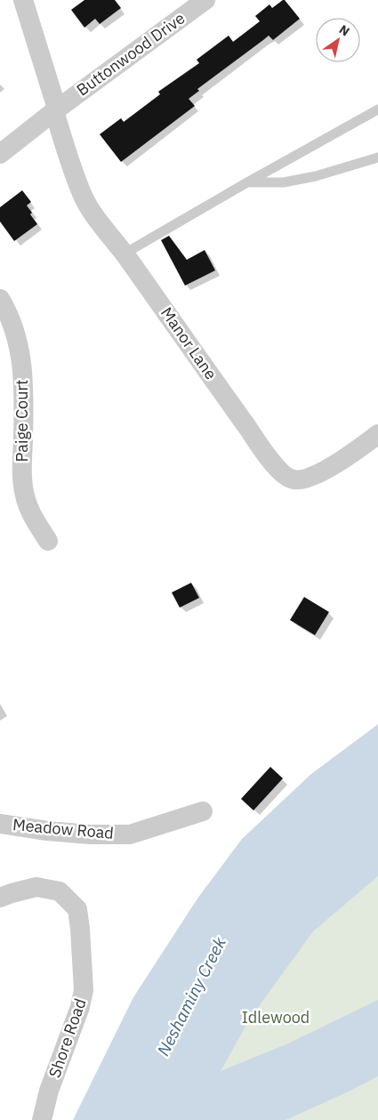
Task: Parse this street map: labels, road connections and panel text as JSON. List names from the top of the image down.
{
  "streets": {
    "street": [
      "Buttonwood Drive",
      "Manor Lane",
      "Paige Court",
      "Meadow Road",
      "Shore Road"
    ]
  },
  "crossings": [
    ["Buttonwood Drive", "Manor Lane"]
  ],
  "water": ["Neshaminy Creek"],
  "parks": ["Idlewood"],
  "north": "top right"
}
